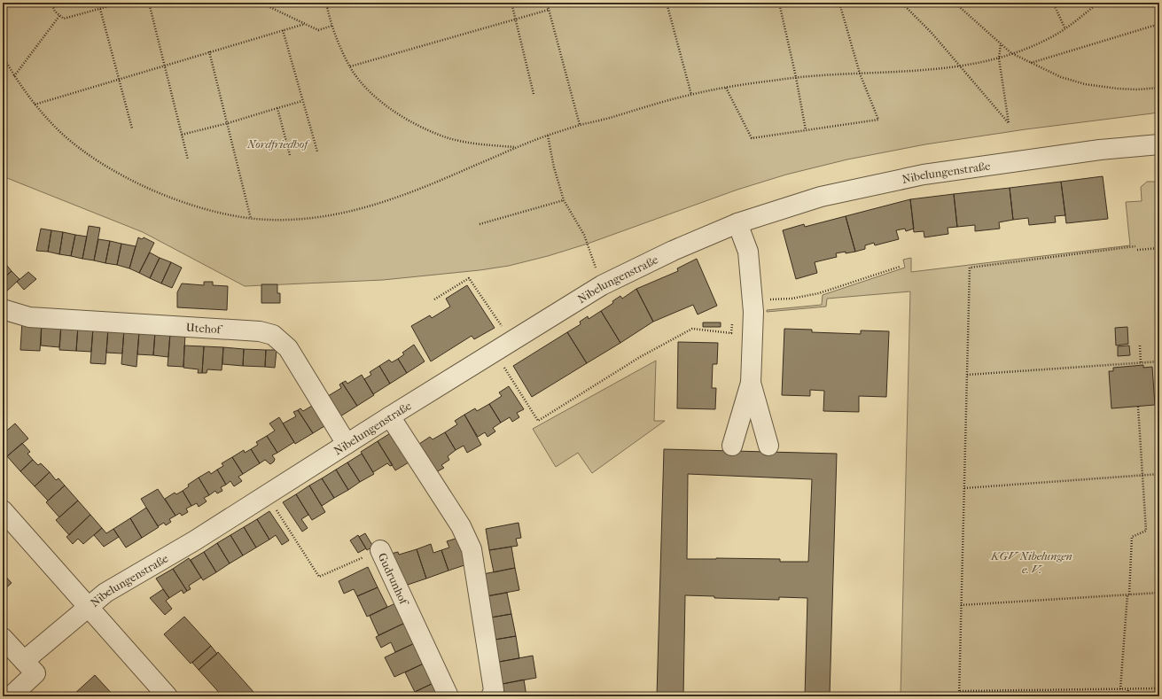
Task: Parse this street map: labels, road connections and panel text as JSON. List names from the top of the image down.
{
  "streets": {
    "street": ["Nibelungenstraße", "Utehof", "Gudrunhof"]
  },
  "crossings": [
    ["Nibelungenstraße", "Utehof"],
    ["Nibelungenstraße", "Gudrunhof"]
  ],
  "parks": ["Nordfriedhof", "KGV Nibelungen e. V."]
}
